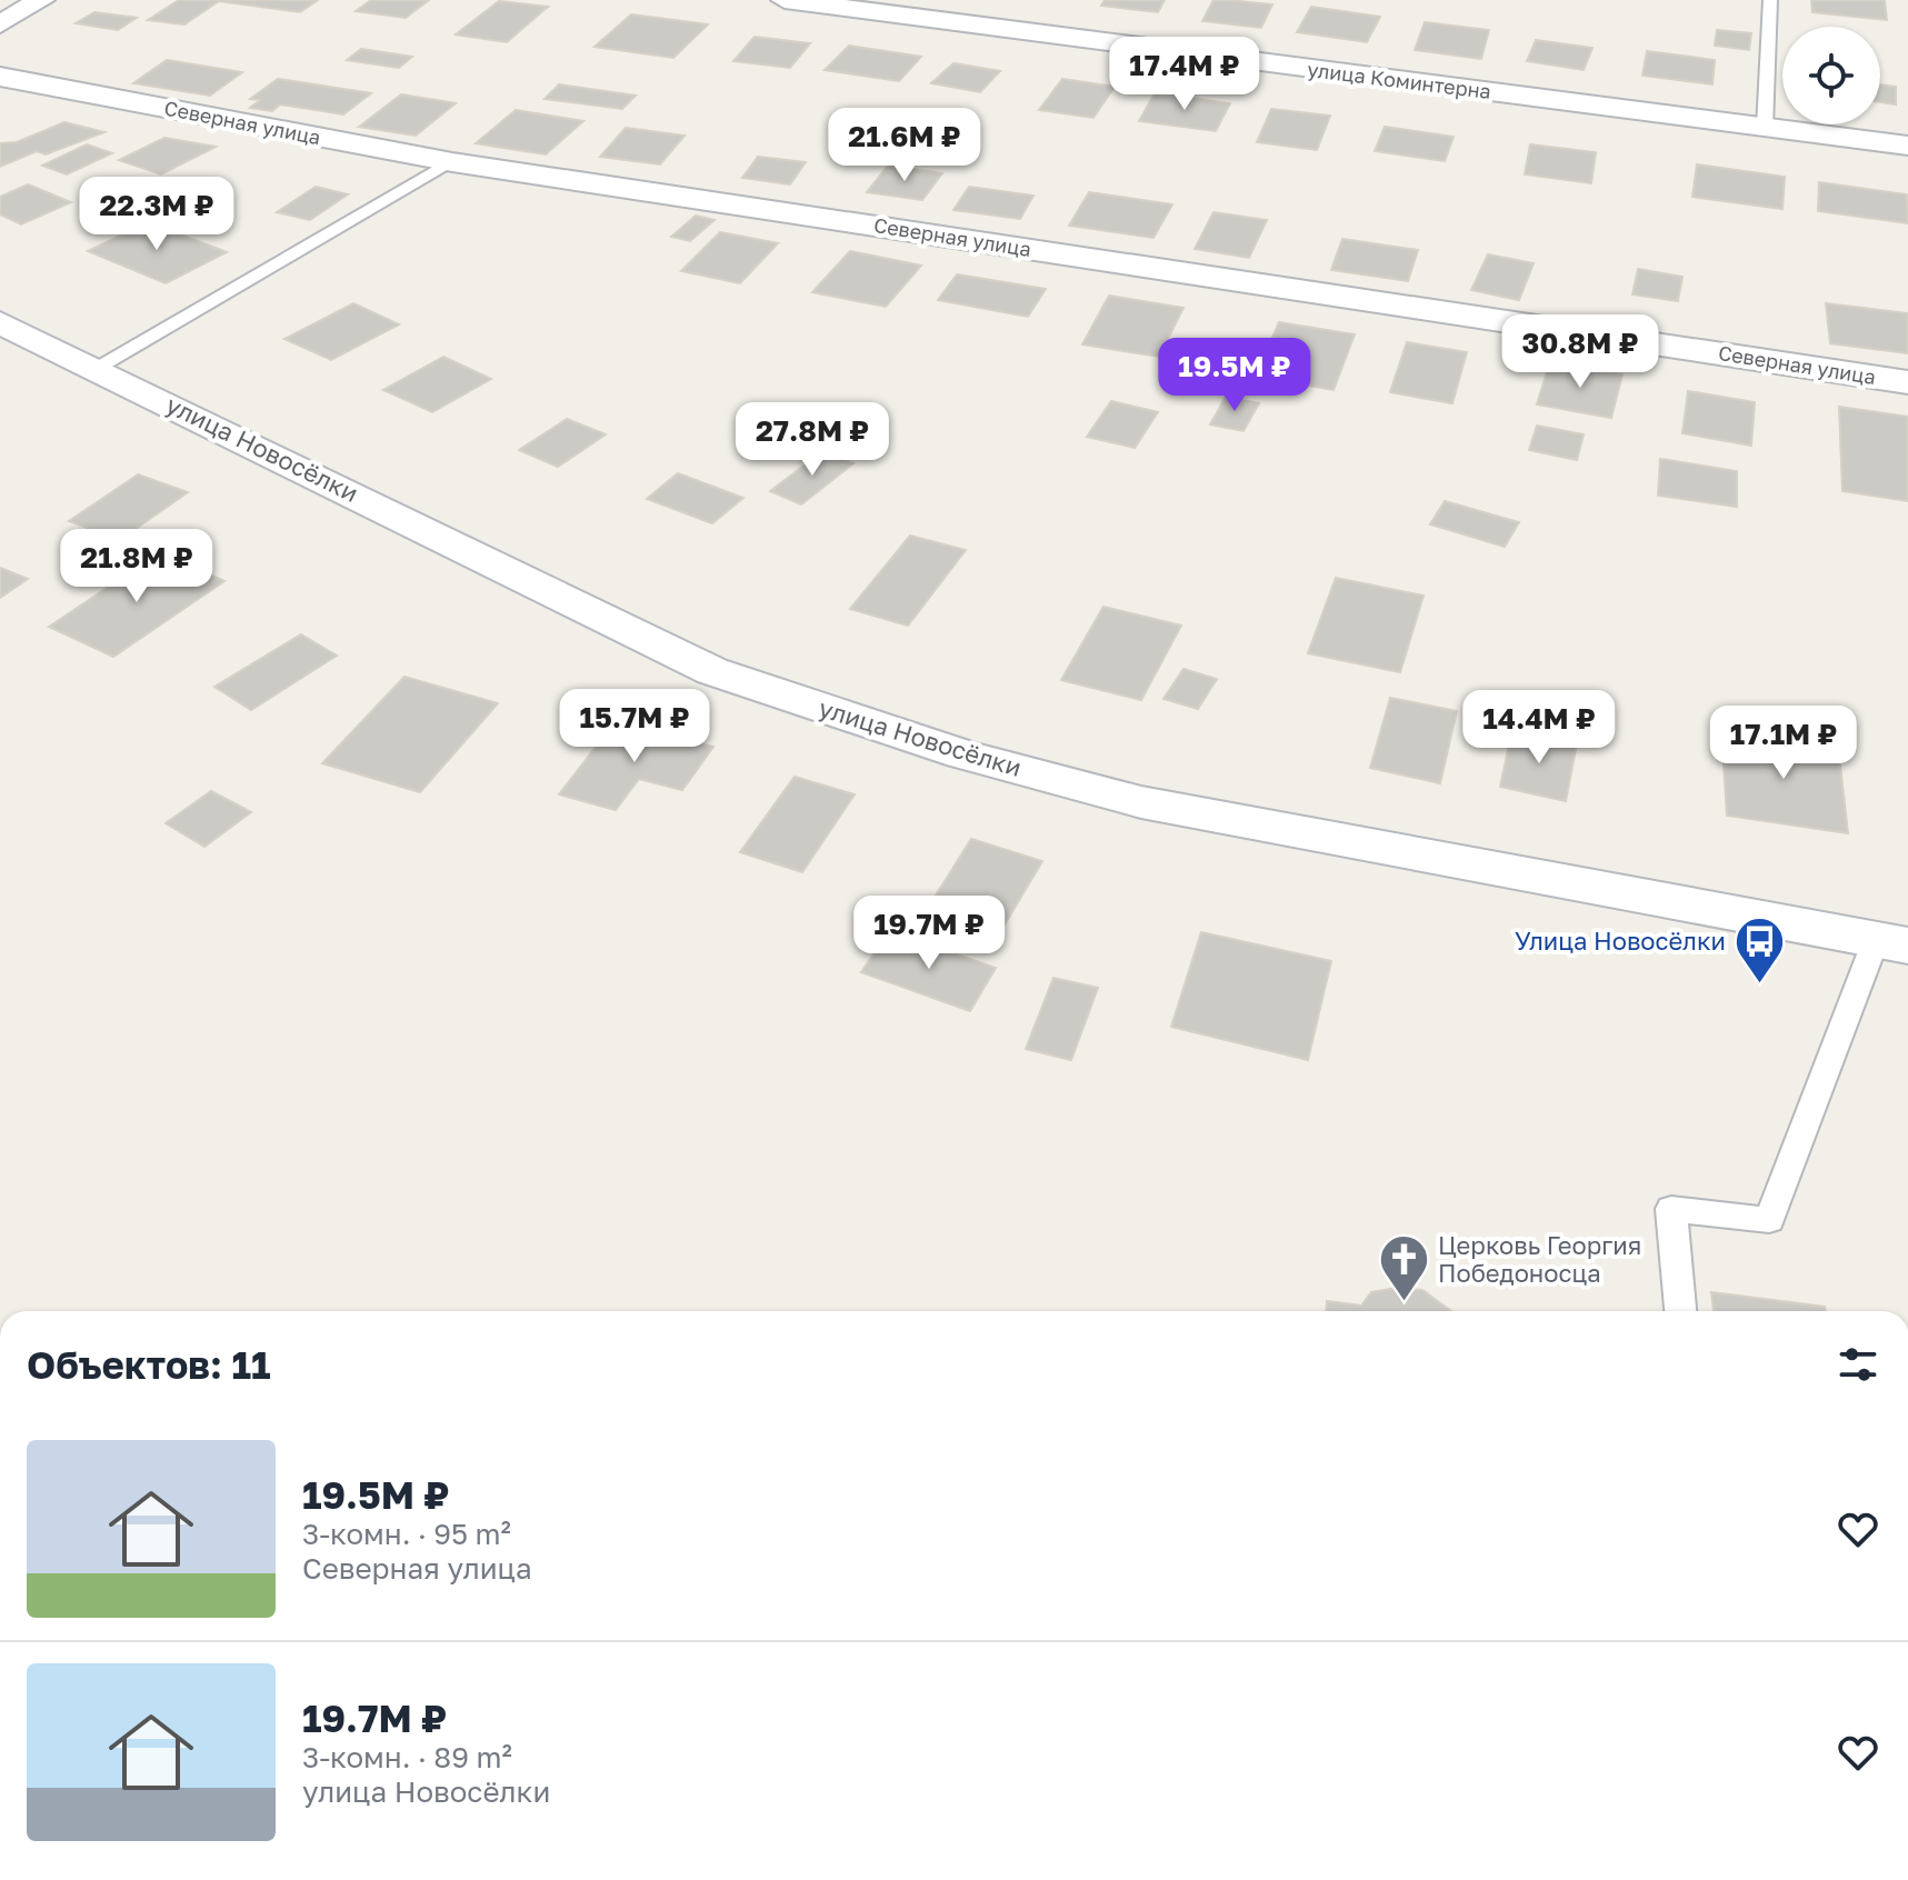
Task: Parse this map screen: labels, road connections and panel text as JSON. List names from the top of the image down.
{
  "streets": {
    "street": ["улица Коминтерна", "Северная улица", "улица Новосёлки"]
  },
  "places": {
    "bus stop": ["Улица Новосёлки"],
    "church": ["Церковь Георгия Победоносца"]
  },
  "page": {
    "price": [
      "17.4M ₽",
      "21.6M ₽",
      "22.3M ₽",
      "30.8M ₽",
      "19.5M ₽",
      "27.8M ₽",
      "21.8M ₽",
      "15.7M ₽",
      "14.4M ₽",
      "17.1M ₽",
      "19.7M ₽"
    ],
    "heading": "Объектов: 11",
    "list": [
      {
        "name": "19.5M ₽",
        "note": "3-комн. · 95 m² · Северная улица"
      },
      {
        "name": "19.7M ₽",
        "note": "3-комн. · 89 m² · улица Новосёлки"
      }
    ]
  }
}
